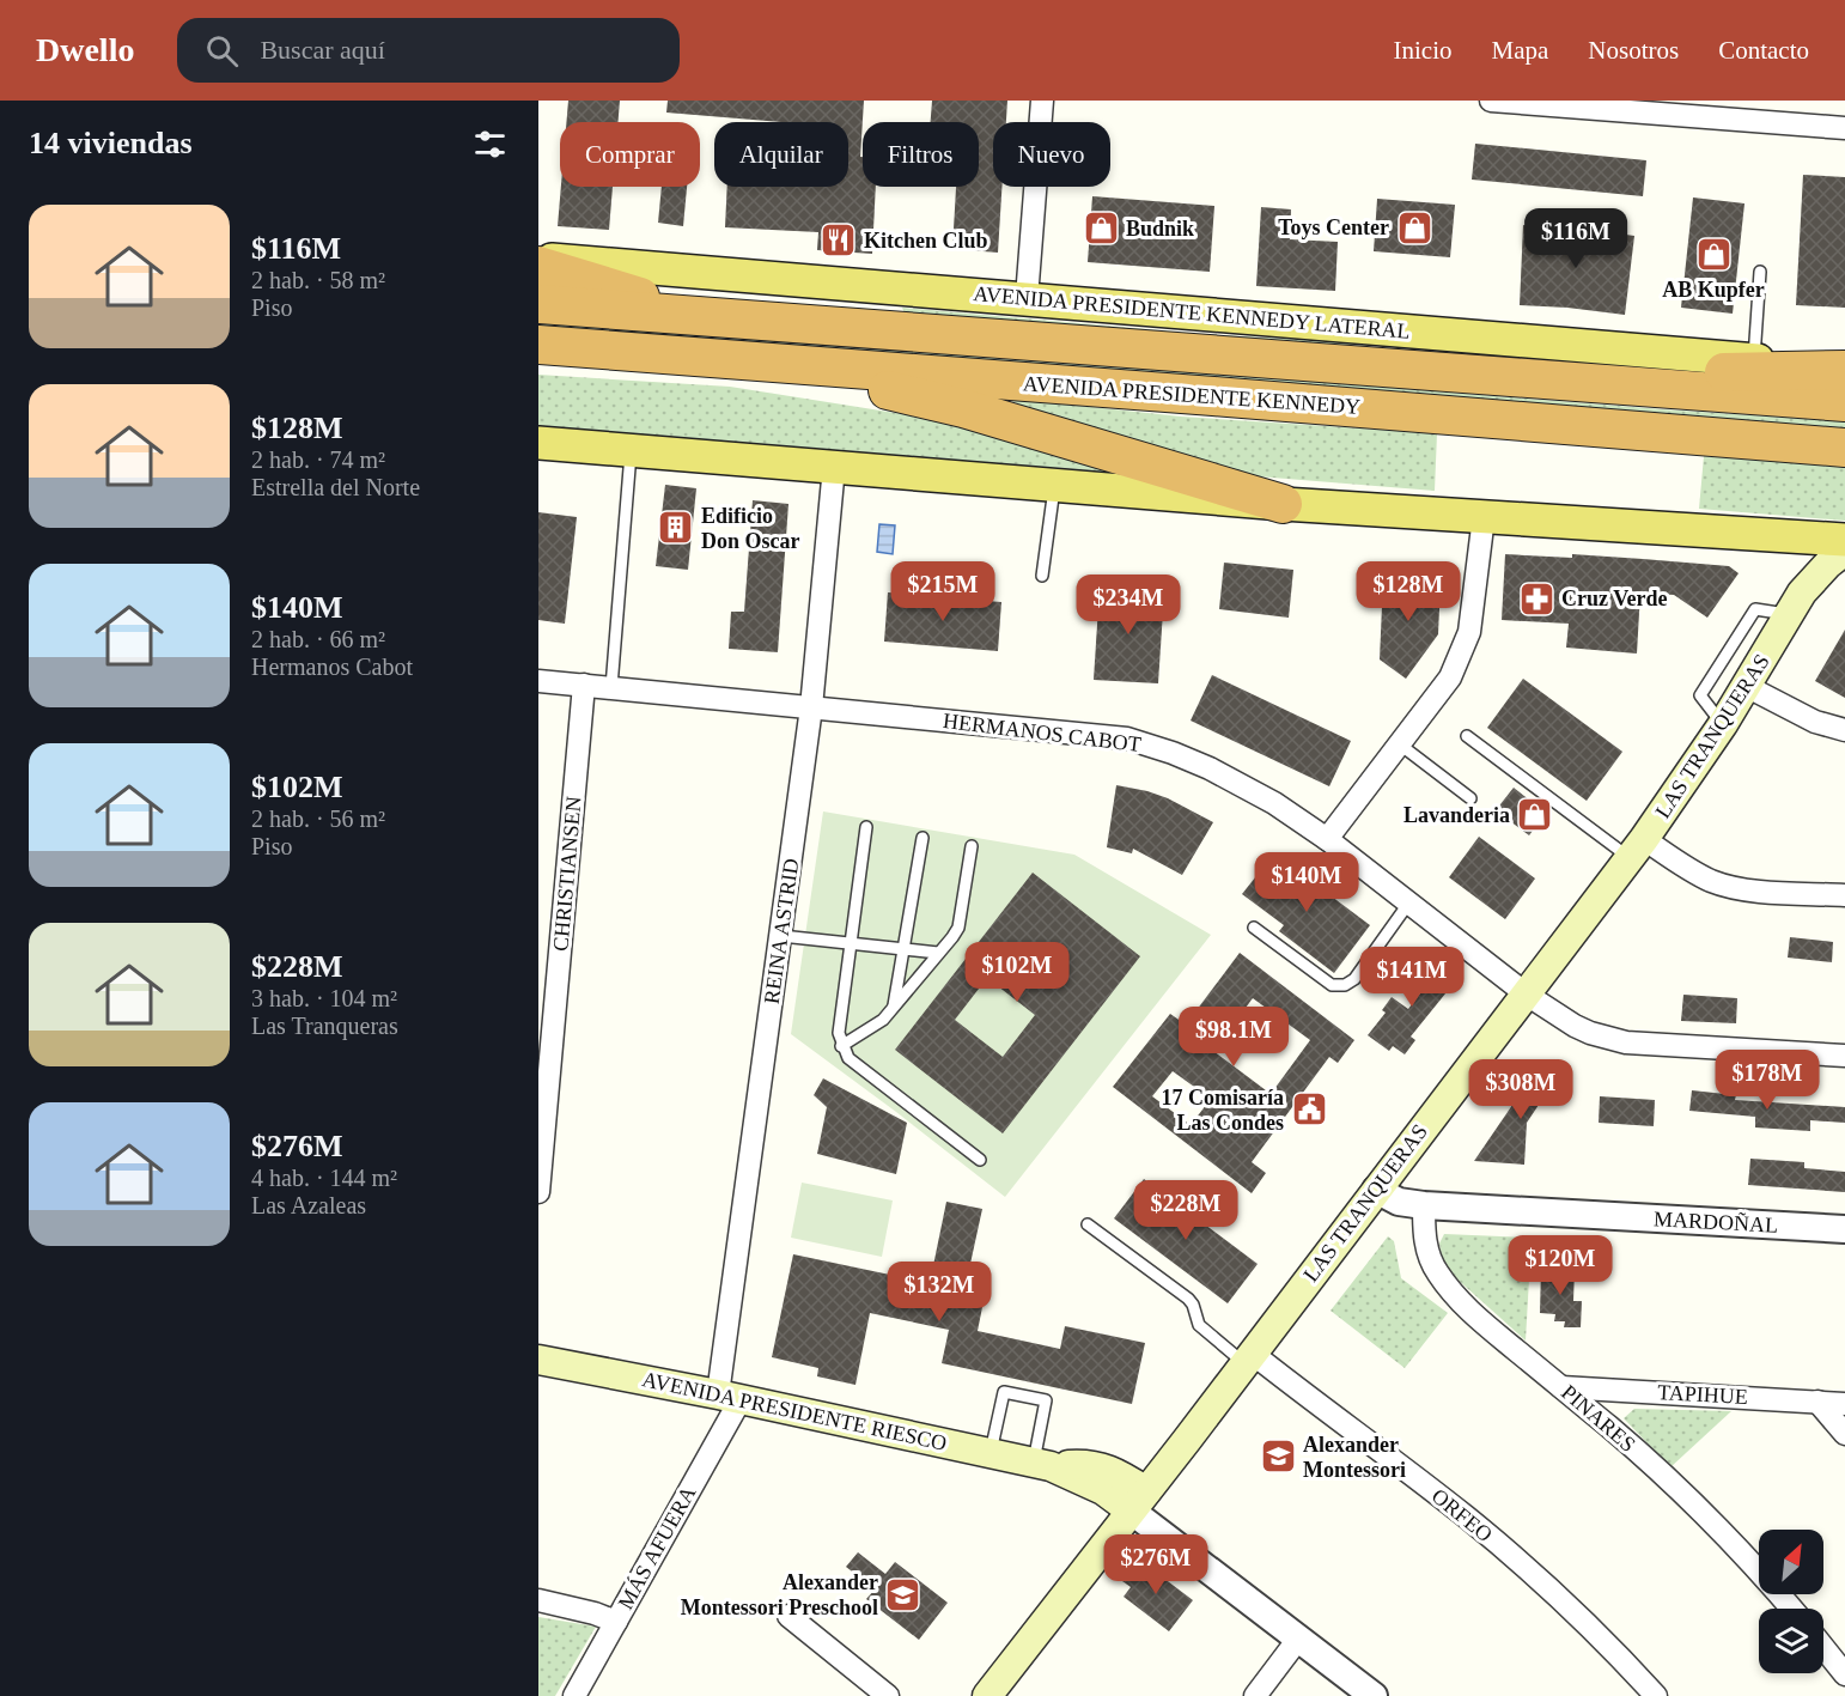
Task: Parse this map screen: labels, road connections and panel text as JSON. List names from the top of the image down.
{
  "streets": {
    "highway": ["AVENIDA PRESIDENTE KENNEDY"],
    "main road": ["AVENIDA PRESIDENTE KENNEDY LATERAL", "LAS TRANQUERAS", "AVENIDA PRESIDENTE RIESCO"],
    "street": [
      "HERMANOS CABOT",
      "CHRISTIANSEN",
      "REINA ASTRID",
      "MARDOÑAL",
      "TAPIHUE",
      "PINARES",
      "ORFEO",
      "MÁS AFUERA"
    ]
  },
  "crossings": [
    ["HERMANOS CABOT", "LAS TRANQUERAS"],
    ["HERMANOS CABOT", "CHRISTIANSEN"],
    ["HERMANOS CABOT", "REINA ASTRID"],
    ["LAS TRANQUERAS", "MARDOÑAL"],
    ["LAS TRANQUERAS", "AVENIDA PRESIDENTE RIESCO"],
    ["LAS TRANQUERAS", "ORFEO"],
    ["REINA ASTRID", "AVENIDA PRESIDENTE RIESCO"],
    ["REINA ASTRID", "MÁS AFUERA"],
    ["MARDOÑAL", "PINARES"],
    ["TAPIHUE", "PINARES"],
    ["AVENIDA PRESIDENTE RIESCO", "MÁS AFUERA"]
  ],
  "places": {
    "shop": [
      "Toys Center",
      "Budnik",
      "AB Kupfer",
      "Lavanderia"
    ],
    "restaurant": ["Kitchen Club"],
    "building": ["Edificio Don Oscar"],
    "pharmacy": ["Cruz Verde"],
    "public building": ["17 Comisaría Las Condes"],
    "school or university": ["Alexander Montessori", "Alexander Montessori Preschool"]
  },
  "north": "top right",
  "page": {
    "header": "Dwello",
    "search": "Buscar aquí",
    "nav": [
      "Inicio",
      "Mapa",
      "Nosotros",
      "Contacto"
    ],
    "heading": "14 viviendas",
    "chip": [
      "Comprar",
      "Alquilar",
      "Filtros",
      "Nuevo"
    ],
    "list": [
      {
        "name": "$116M",
        "note": "2 hab. · 58 m² · Piso"
      },
      {
        "name": "$128M",
        "note": "2 hab. · 74 m² · Estrella del Norte"
      },
      {
        "name": "$140M",
        "note": "2 hab. · 66 m² · Hermanos Cabot"
      },
      {
        "name": "$102M",
        "note": "2 hab. · 56 m² · Piso"
      },
      {
        "name": "$228M",
        "note": "3 hab. · 104 m² · Las Tranqueras"
      },
      {
        "name": "$276M",
        "note": "4 hab. · 144 m² · Las Azaleas"
      }
    ],
    "price": [
      "$116M",
      "$215M",
      "$128M",
      "$234M",
      "$140M",
      "$102M",
      "$141M",
      "$98.1M",
      "$178M",
      "$308M",
      "$228M",
      "$120M",
      "$132M",
      "$276M"
    ]
  }
}
